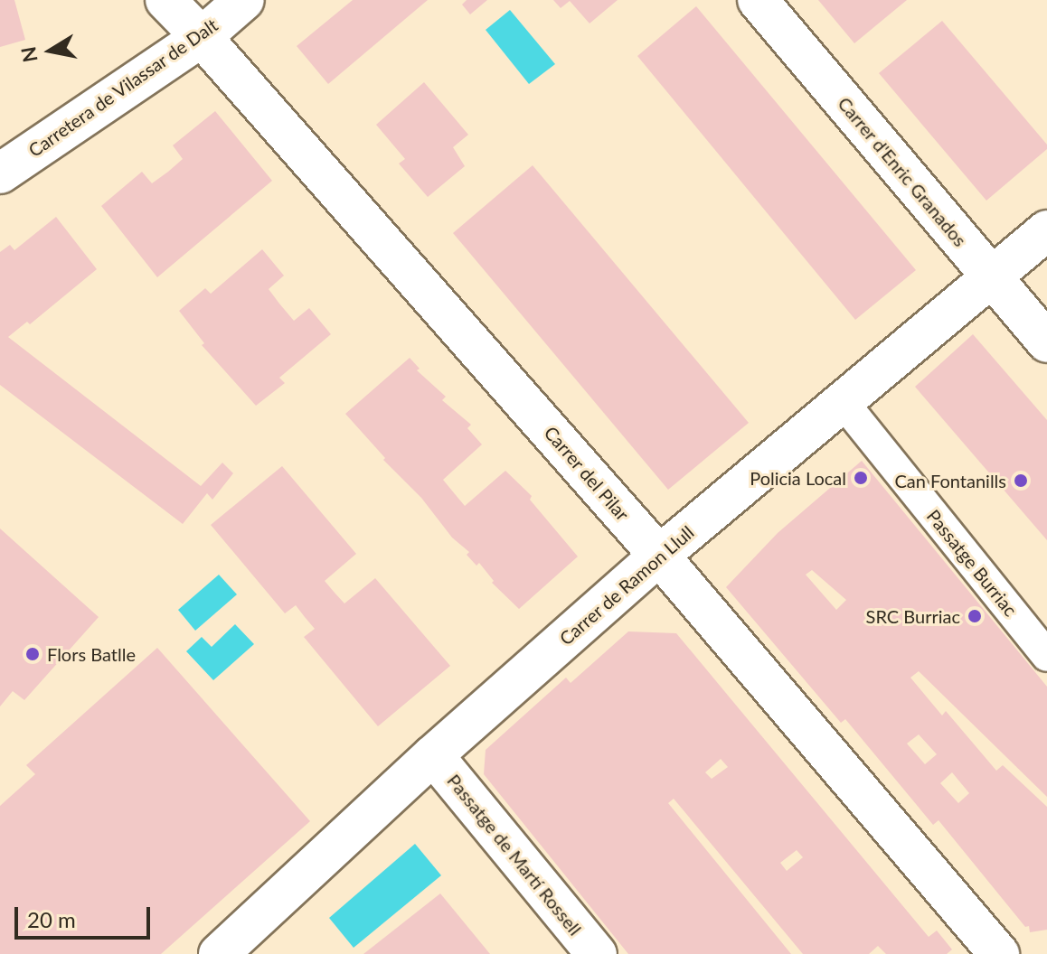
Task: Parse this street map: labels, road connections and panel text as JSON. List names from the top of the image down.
{
  "streets": {
    "street": [
      "Carretera de Vilassar de Dalt",
      "Carrer d'Enric Granados",
      "Carrer del Pilar",
      "Passatge Burriac",
      "Carrer de Ramon Llull",
      "Passatge de Martí Rossell"
    ]
  },
  "crossings": [
    ["Carretera de Vilassar de Dalt", "Carrer del Pilar"],
    ["Carrer d'Enric Granados", "Carrer de Ramon Llull"],
    ["Carrer del Pilar", "Carrer de Ramon Llull"],
    ["Passatge Burriac", "Carrer de Ramon Llull"],
    ["Carrer de Ramon Llull", "Passatge de Martí Rossell"]
  ],
  "places": [
    "Policia Local",
    "Can Fontanills",
    "SRC Burriac",
    "Flors Batlle"
  ],
  "scale_bar": "20 m",
  "north": "left"
}
